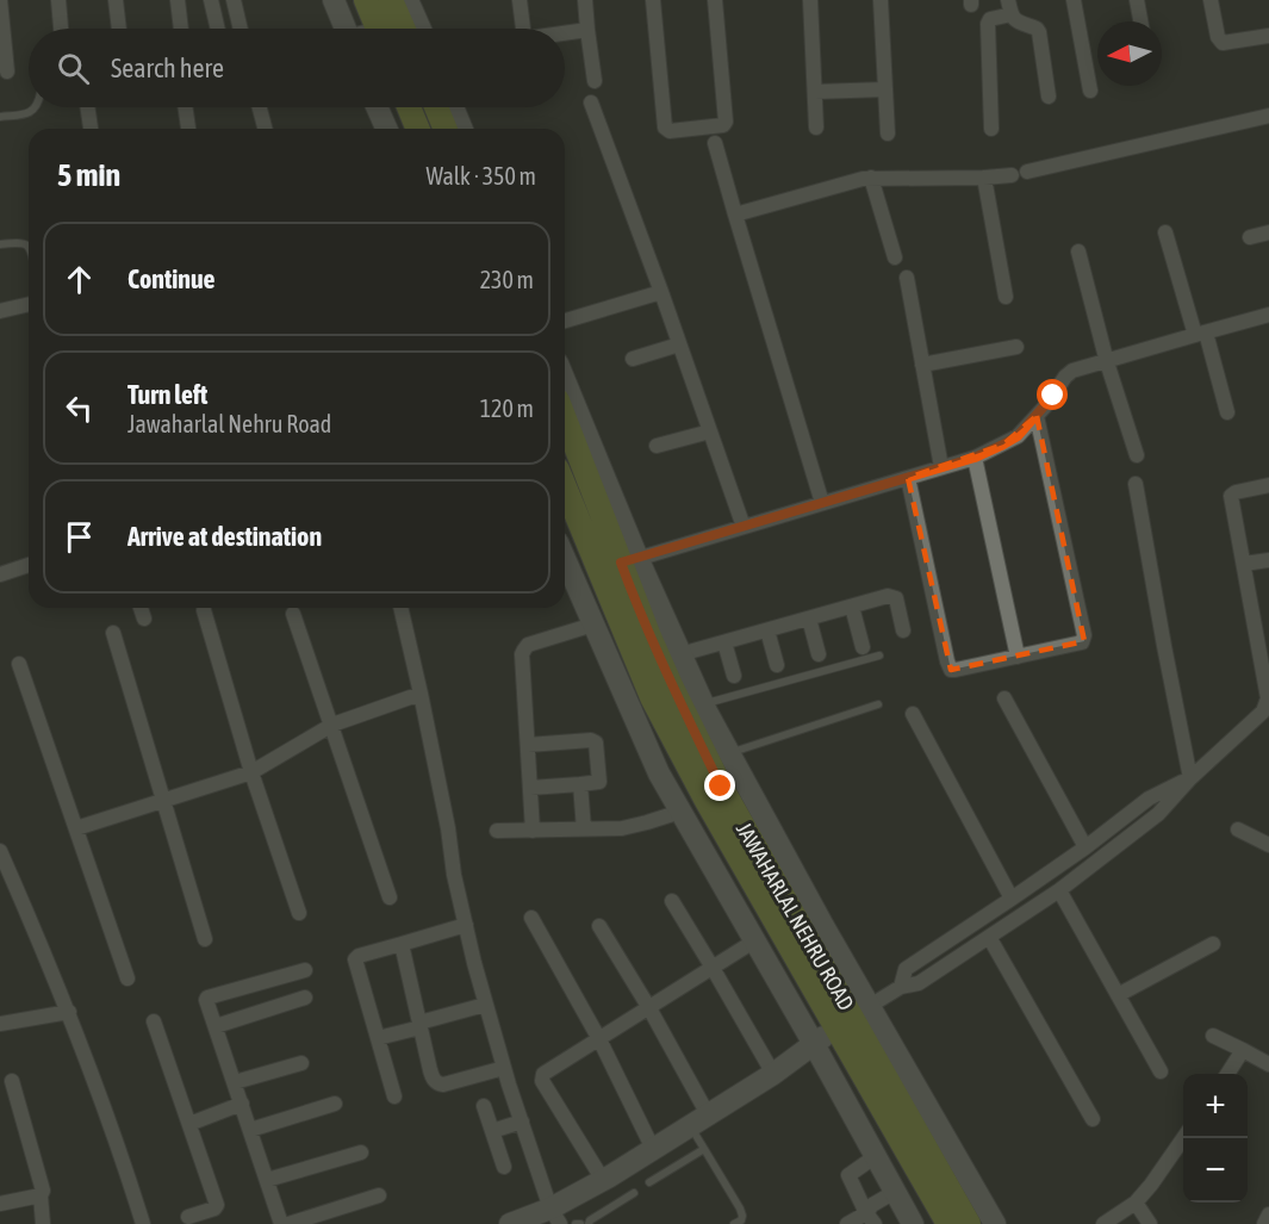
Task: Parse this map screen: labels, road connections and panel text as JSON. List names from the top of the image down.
{
  "streets": {
    "main road": ["JAWAHARLAL NEHRU ROAD"]
  },
  "north": "left",
  "page": {
    "search": "Search here",
    "heading": ["5 min", "Walk · 350 m"],
    "list": [
      ["Continue", "230 m"],
      ["Turn left", "Jawaharlal Nehru Road", "120 m"],
      "Arrive at destination"
    ],
    "map_buttons": ["+", "−"]
  }
}
